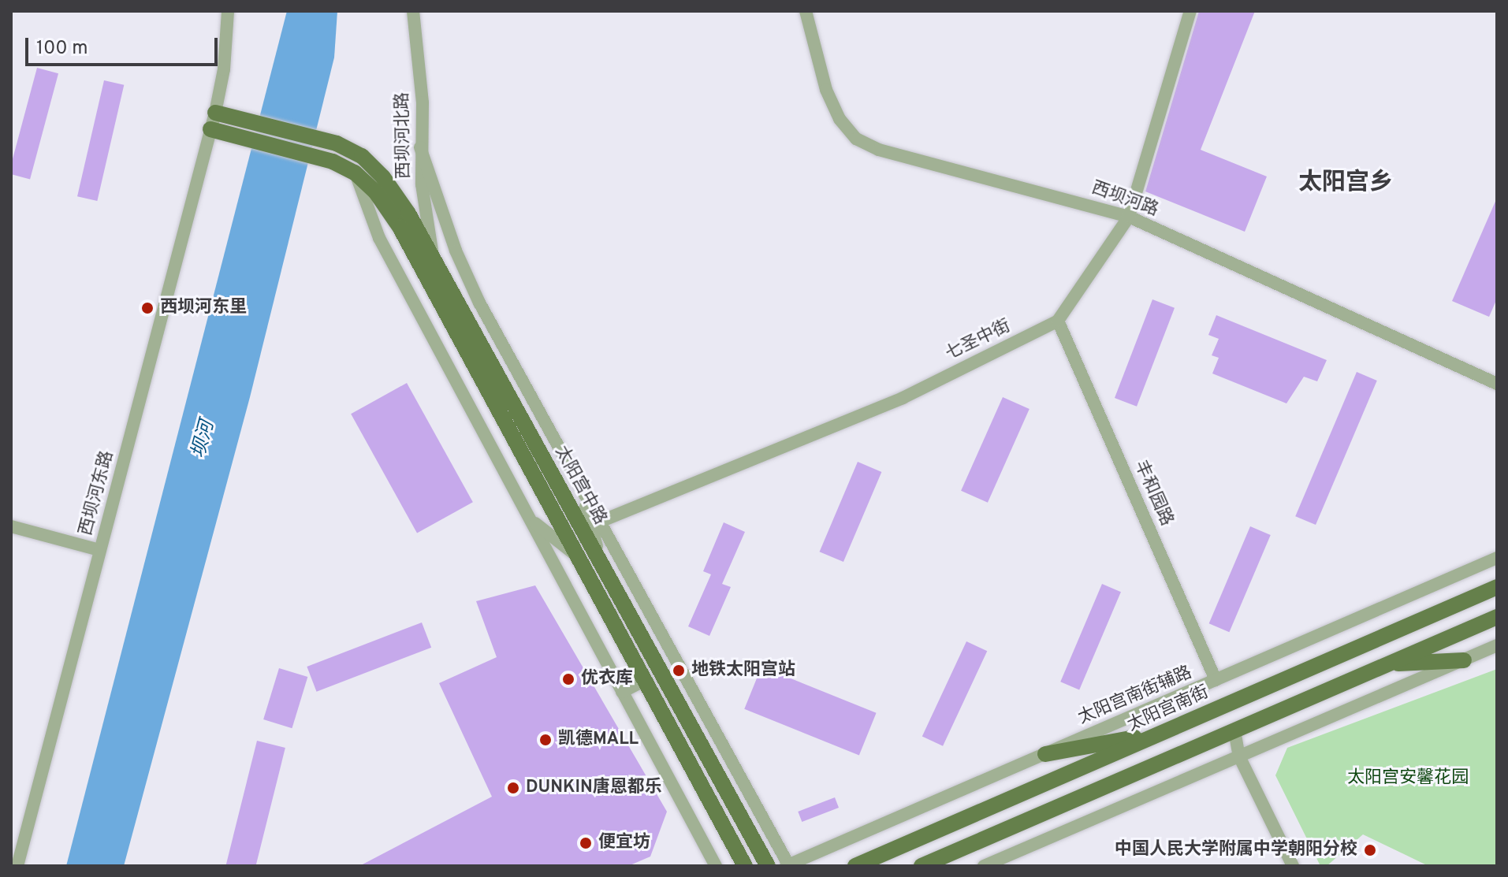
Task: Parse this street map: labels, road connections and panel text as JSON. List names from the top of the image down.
{
  "streets": {
    "main road": ["太阳宫中路", "太阳宫南街"],
    "street": [
      "西坝河北路",
      "西坝河路",
      "七圣中街",
      "西坝河东路",
      "丰和园路",
      "太阳宫南街辅路"
    ]
  },
  "crossings": [
    ["西坝河北路", "太阳宫中路"],
    ["西坝河路", "七圣中街"],
    ["七圣中街", "太阳宫中路"],
    ["七圣中街", "丰和园路"],
    ["太阳宫中路", "西坝河东路"],
    ["太阳宫中路", "太阳宫南街辅路"],
    ["丰和园路", "太阳宫南街辅路"]
  ],
  "districts": ["太阳宫乡"],
  "water": ["坝河"],
  "parks": ["太阳宫安馨花园"],
  "places": [
    "西坝河东里",
    "地铁太阳宫站",
    "优衣库",
    "凯德MALL",
    "DUNKIN唐恩都乐",
    "便宜坊",
    "中国人民大学附属中学朝阳分校"
  ],
  "scale_bar": "100 m"
}
